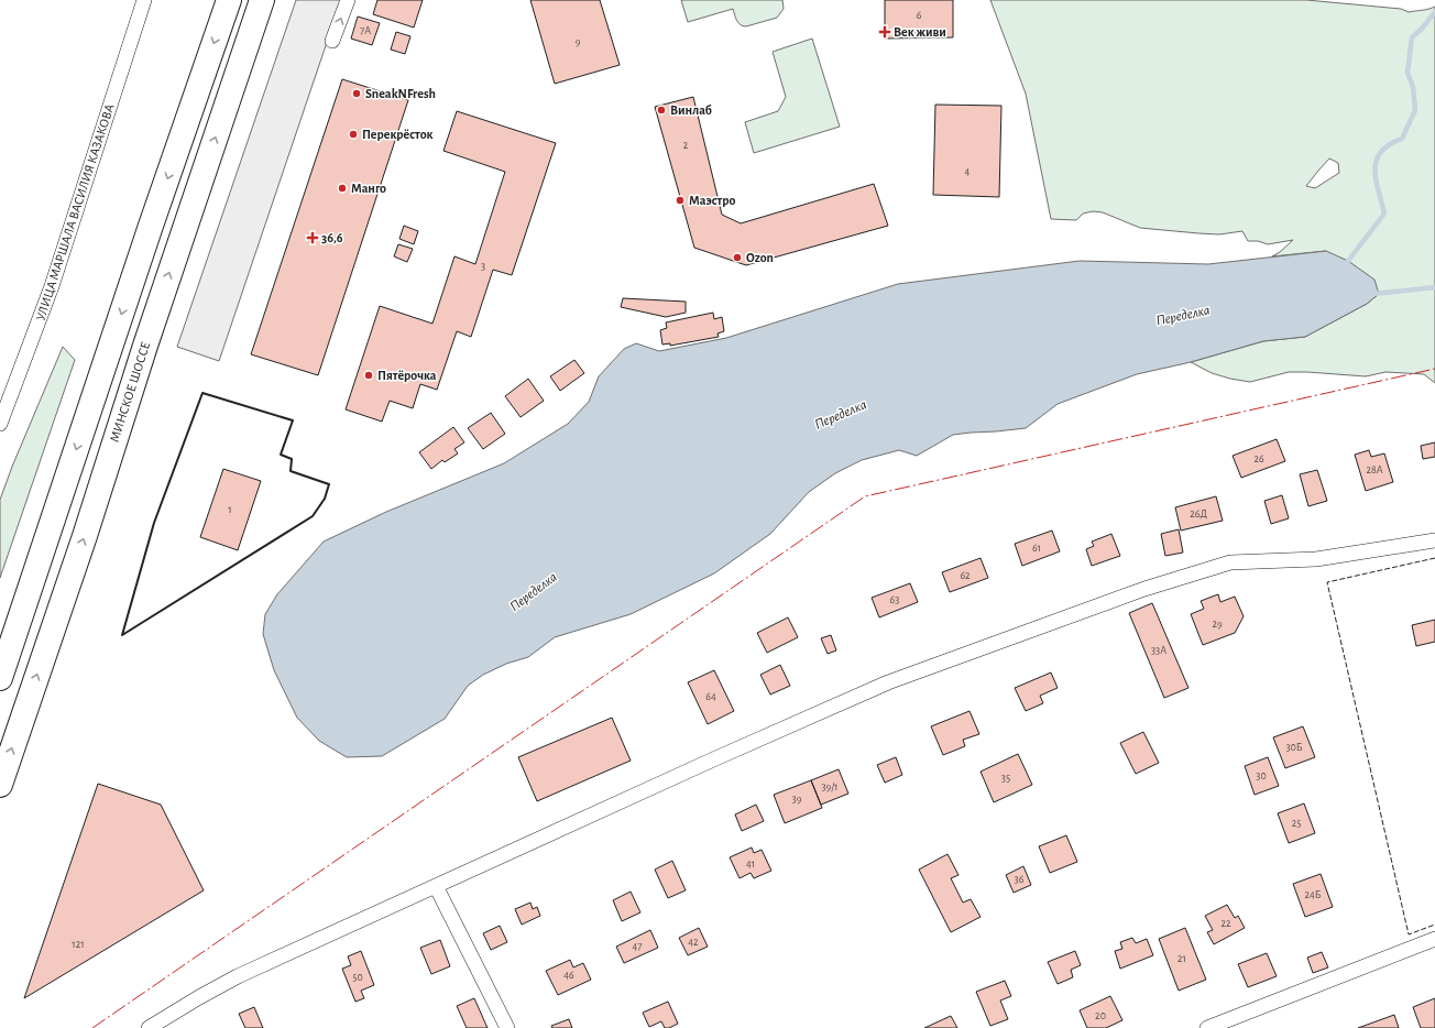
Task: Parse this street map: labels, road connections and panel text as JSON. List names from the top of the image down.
{
  "streets": {
    "highway": ["МИНСКОЕ ШОССЕ"],
    "street": ["УЛИЦА МАРШАЛА ВАСИЛИЯ КАЗАКОВА"]
  },
  "water": ["Переделка"],
  "places": {
    "health": ["Век живи", "36,6"],
    "other": [
      "SneakNFresh",
      "Винлаб",
      "Перекрёсток",
      "Манго",
      "Маэстро",
      "Ozon",
      "Пятёрочка"
    ]
  },
  "house_numbers": [
    "6",
    "7А",
    "9",
    "2",
    "4",
    "3",
    "26",
    "28А",
    "1",
    "26Д",
    "61",
    "62",
    "63",
    "29",
    "33А",
    "64",
    "30Б",
    "30",
    "35",
    "39/1",
    "39",
    "25",
    "41",
    "36",
    "24Б",
    "22",
    "42",
    "121",
    "47",
    "21",
    "46",
    "50",
    "20"
  ]
}
